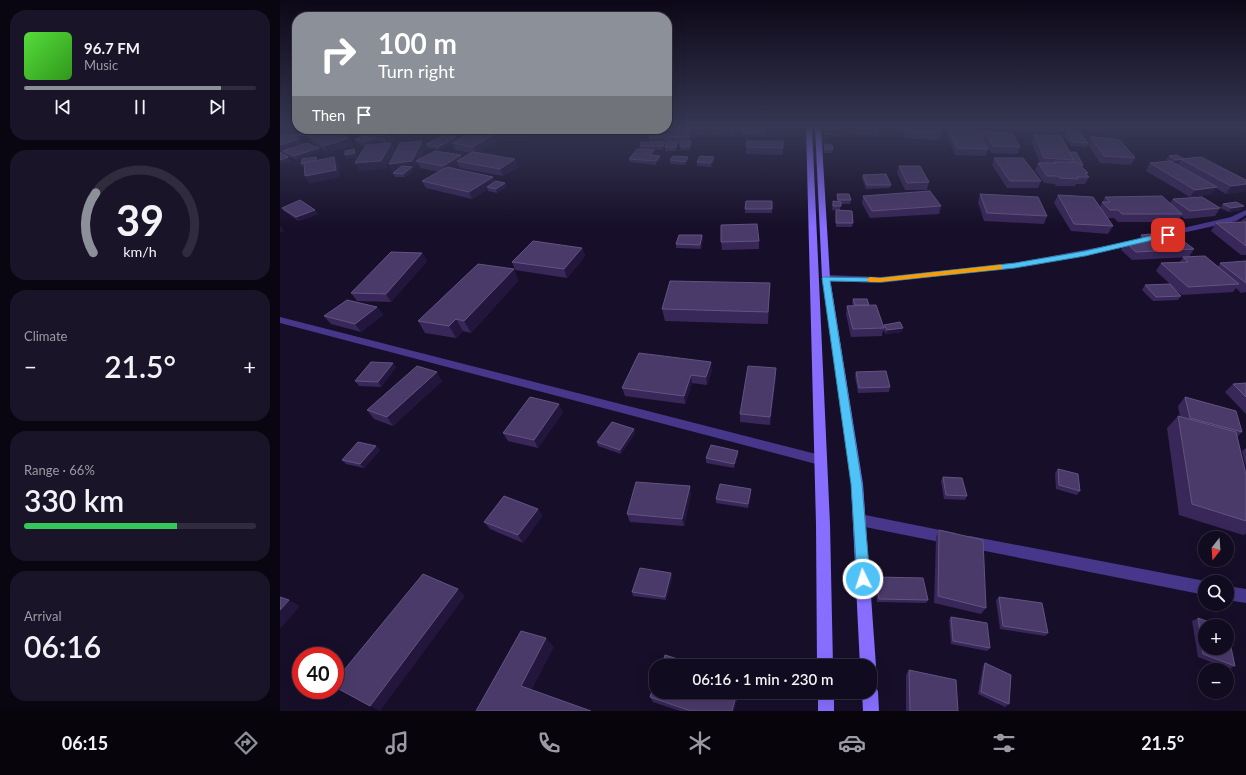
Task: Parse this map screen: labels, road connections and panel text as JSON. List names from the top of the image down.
{
  "north": "bottom",
  "page": {
    "turn": ["100 m", "Turn right"],
    "song": ["96.7 FM", "Music"],
    "then": "Then",
    "tile": [
      "Climate",
      ["Range · 66%", "330 km"],
      ["Arrival", "06:16"]
    ],
    "heat": ["−", "21.5°", "+"],
    "map_buttons": ["+", "−"],
    "limit": "40",
    "trip": "06:16 · 1 min · 230 m",
    "tabs": ["06:15", "21.5°"],
    "gauge": ["39", "km/h"]
  }
}
